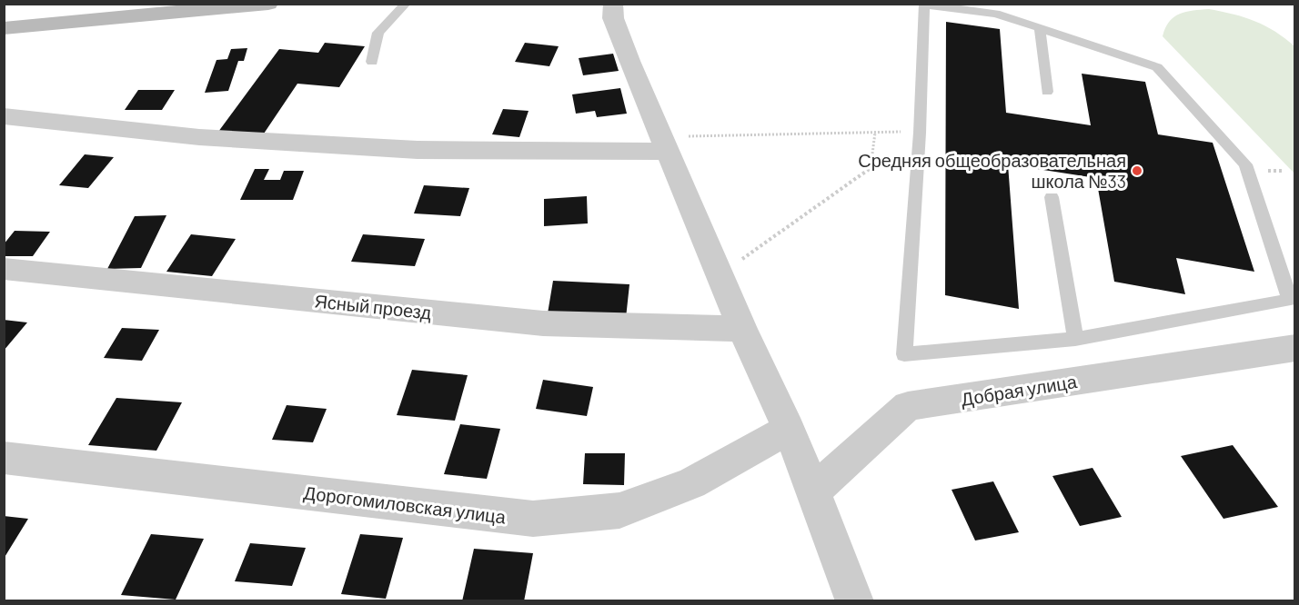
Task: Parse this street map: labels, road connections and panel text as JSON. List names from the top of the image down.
{
  "streets": {
    "street": ["Ясный проезд", "Добрая улица", "Дорогомиловская улица"]
  },
  "places": ["Средняя общеобразовательная школа №33"]
}
